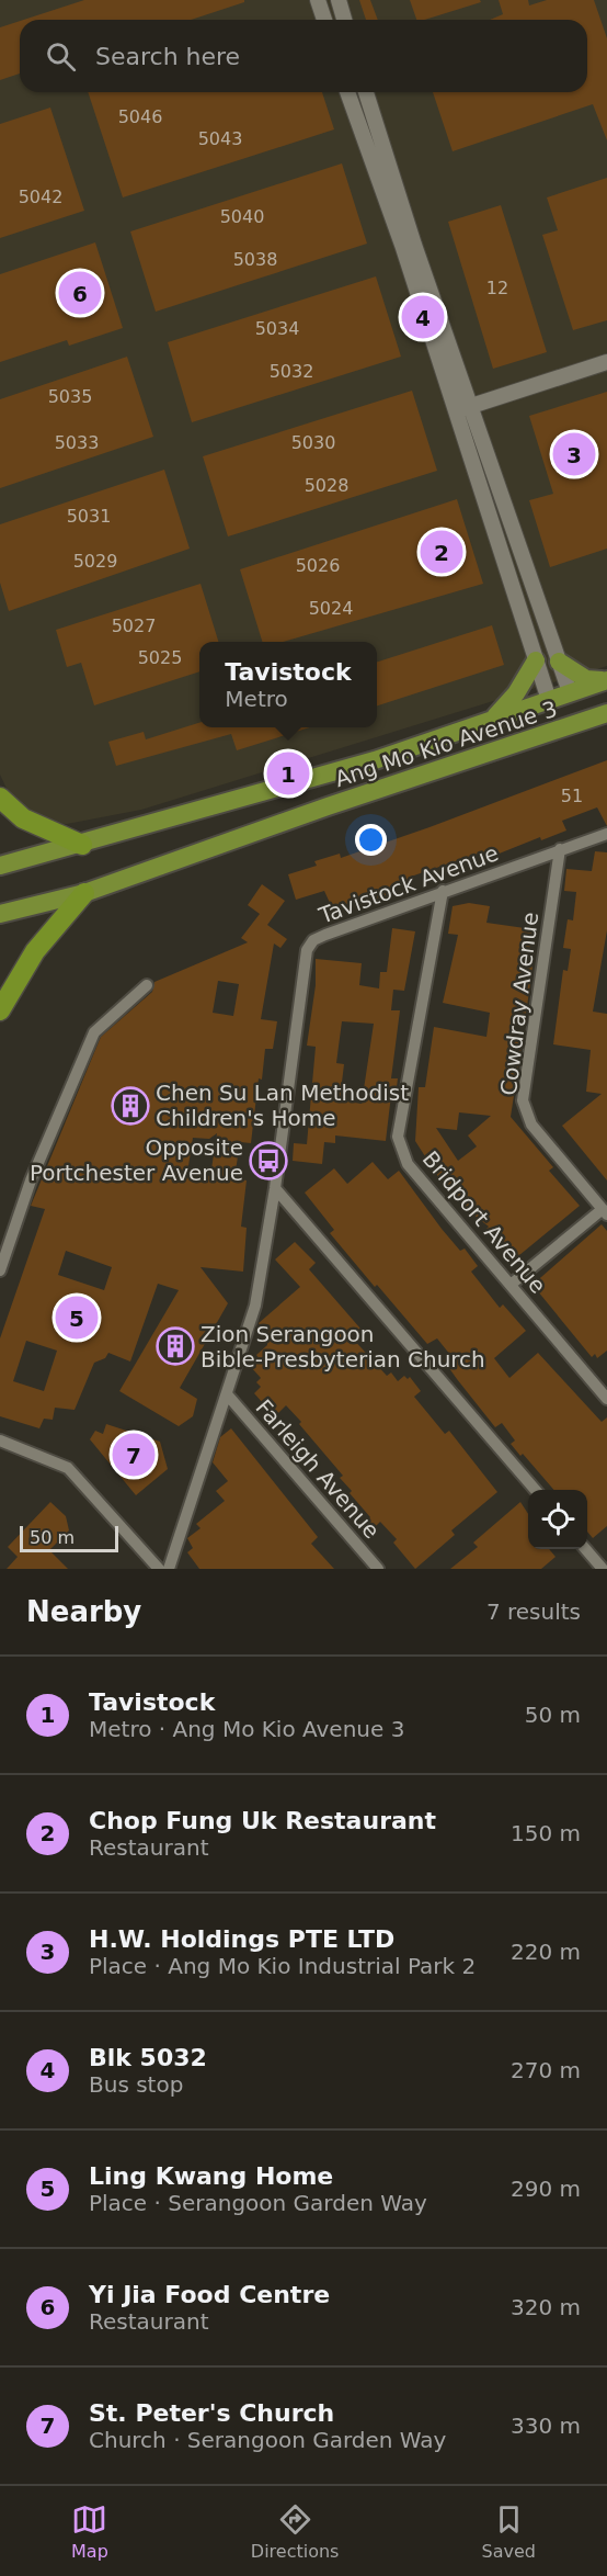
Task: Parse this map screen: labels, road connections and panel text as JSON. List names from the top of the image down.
{
  "streets": {
    "highway": ["Ang Mo Kio Avenue 3"],
    "street": [
      "Tavistock Avenue",
      "Cowdray Avenue",
      "Bridport Avenue",
      "Farleigh Avenue"
    ]
  },
  "crossings": [
    ["Tavistock Avenue", "Cowdray Avenue"],
    ["Tavistock Avenue", "Bridport Avenue"],
    ["Tavistock Avenue", "Farleigh Avenue"]
  ],
  "places": {
    "building": ["Chen Su Lan Methodist Children's Home", "Zion Serangoon Bible-Presbyterian Church"],
    "bus stop": ["Opposite Portchester Avenue"]
  },
  "house_numbers": [
    "5046",
    "5043",
    "5042",
    "5040",
    "5038",
    "12",
    "5034",
    "5032",
    "5035",
    "5033",
    "5030",
    "5028",
    "5031",
    "5029",
    "5026",
    "5024",
    "5027",
    "5025",
    "51"
  ],
  "scale_bar": "50 m",
  "page": {
    "search": "Search here",
    "pins": [
      "6",
      "4",
      "3",
      "2",
      "1",
      "5",
      "7"
    ],
    "popup": ["Tavistock", "Metro"],
    "scale": "50 m",
    "heading": ["Nearby", "7 results"],
    "list": [
      {
        "mark": "1",
        "name": "Tavistock",
        "note": "Metro · Ang Mo Kio Avenue 3",
        "value": "50 m"
      },
      {
        "mark": "2",
        "name": "Chop Fung Uk Restaurant",
        "note": "Restaurant",
        "value": "150 m"
      },
      {
        "mark": "3",
        "name": "H.W. Holdings PTE LTD",
        "note": "Place · Ang Mo Kio Industrial Park 2",
        "value": "220 m"
      },
      {
        "mark": "4",
        "name": "Blk 5032",
        "note": "Bus stop",
        "value": "270 m"
      },
      {
        "mark": "5",
        "name": "Ling Kwang Home",
        "note": "Place · Serangoon Garden Way",
        "value": "290 m"
      },
      {
        "mark": "6",
        "name": "Yi Jia Food Centre",
        "note": "Restaurant",
        "value": "320 m"
      },
      {
        "mark": "7",
        "name": "St. Peter's Church",
        "note": "Church · Serangoon Garden Way",
        "value": "330 m"
      }
    ],
    "nav": ["Map", "Directions", "Saved"]
  }
}
